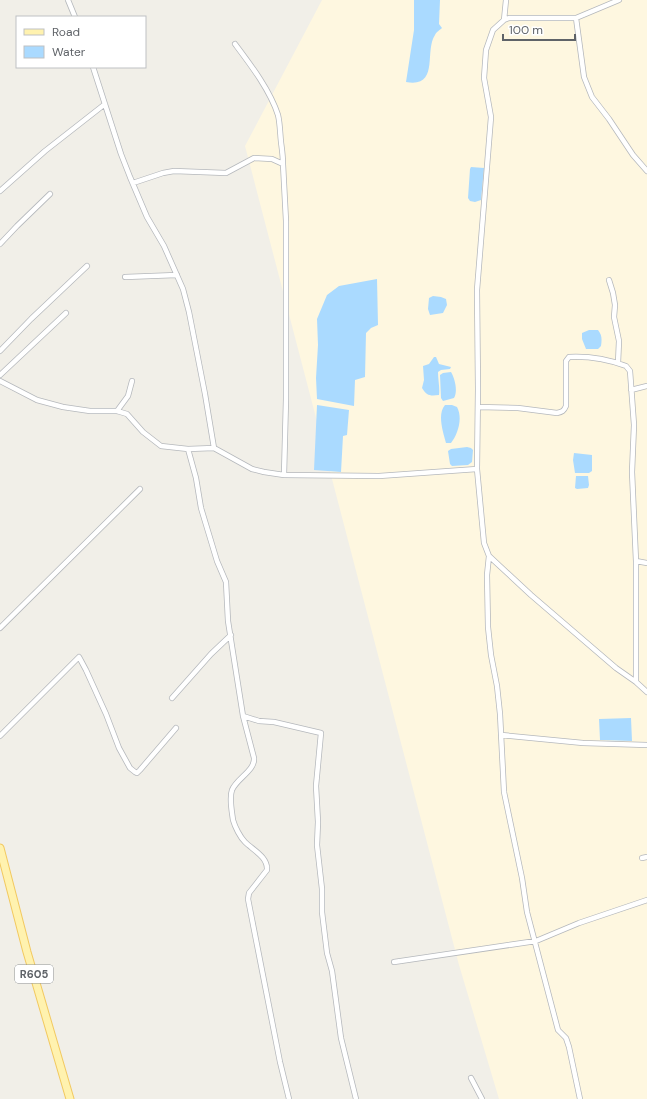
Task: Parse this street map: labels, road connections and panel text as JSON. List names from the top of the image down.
{
  "streets": {
    "main road": ["R605"]
  },
  "legend": ["Road", "Water"],
  "scale_bar": "100 m"
}
